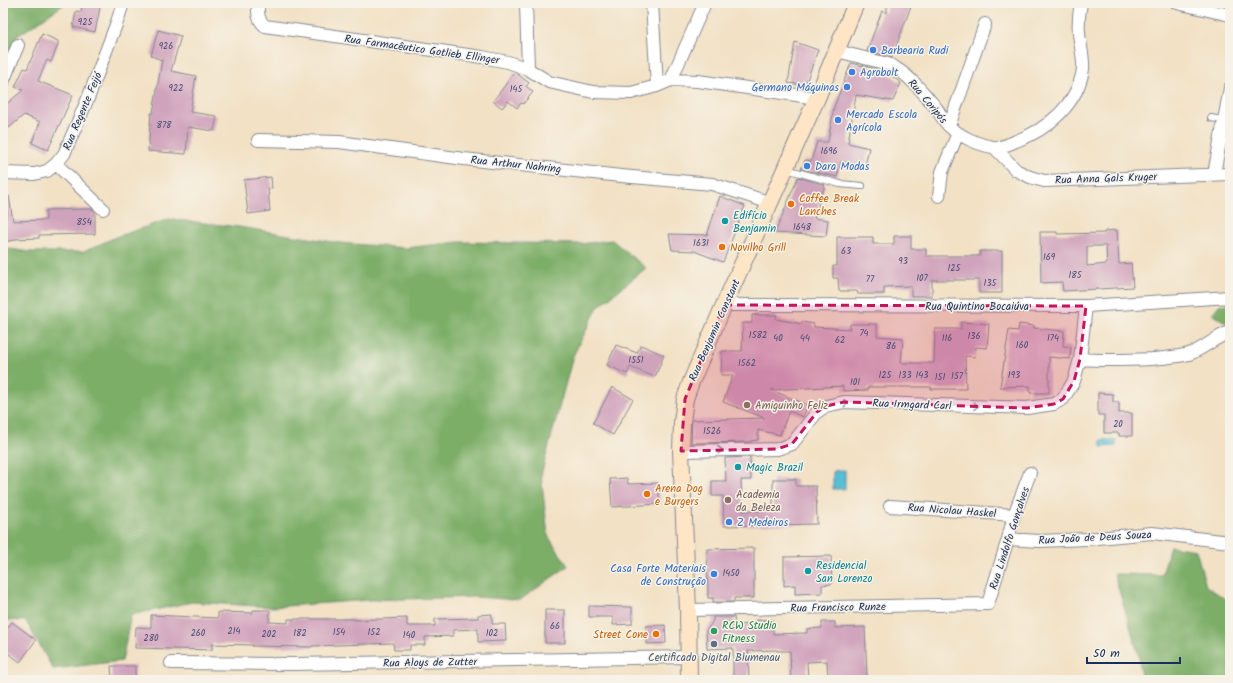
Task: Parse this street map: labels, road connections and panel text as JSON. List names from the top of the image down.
{
  "streets": {
    "main road": ["Rua Benjamin Constant"],
    "street": [
      "Rua Farmacêutico Gotlieb Ellinger",
      "Rua Coripós",
      "Rua Regente Feijó",
      "Rua Arthur Nahring",
      "Rua Anna Gals Kruger",
      "Rua Quintino Bocaiúva",
      "Rua Irmgard Carl",
      "Rua Nicolau Haskel",
      "Rua João de Deus Souza",
      "Rua Lindolfo Gonçalves",
      "Rua Francisco Runze",
      "Rua Aloys de Zutter"
    ]
  },
  "crossings": [
    ["Rua Farmacêutico Gotlieb Ellinger", "Rua Benjamin Constant"],
    ["Rua Coripós", "Rua Anna Gals Kruger"],
    ["Rua Coripós", "Rua Benjamin Constant"],
    ["Rua Arthur Nahring", "Rua Benjamin Constant"],
    ["Rua Quintino Bocaiúva", "Rua Benjamin Constant"],
    ["Rua Quintino Bocaiúva", "Rua Irmgard Carl"],
    ["Rua Benjamin Constant", "Rua Irmgard Carl"],
    ["Rua Benjamin Constant", "Rua Francisco Runze"],
    ["Rua Benjamin Constant", "Rua Aloys de Zutter"],
    ["Rua Nicolau Haskel", "Rua Lindolfo Gonçalves"],
    ["Rua João de Deus Souza", "Rua Lindolfo Gonçalves"],
    ["Rua Lindolfo Gonçalves", "Rua Francisco Runze"]
  ],
  "one_way": ["Rua Irmgard Carl"],
  "places": [
    "Barbearia Rudi",
    "Agrobolt",
    "Germano Máquinas",
    "Mercado Escola Agrícola",
    "Dara Modas",
    "Coffee Break Lanches",
    "Edifício Benjamin",
    "Novilho Grill",
    "Amiguinho Feliz",
    "Magic Brazil",
    "Arena Dog e Burgers",
    "Academia da Beleza",
    "Z Medeiros",
    "Residencial San Lorenzo",
    "Casa Forte Materiais de Construção",
    "RCW Studio Fitness",
    "Street Cone",
    "Certificado Digital Blumenau"
  ],
  "house_numbers": [
    "925",
    "926",
    "922",
    "145",
    "878",
    "1696",
    "854",
    "1648",
    "1631",
    "63",
    "169",
    "93",
    "125",
    "185",
    "107",
    "77",
    "135",
    "74",
    "1582",
    "136",
    "40",
    "44",
    "116",
    "174",
    "62",
    "160",
    "86",
    "1551",
    "1562",
    "125",
    "133",
    "143",
    "193",
    "157",
    "151",
    "101",
    "20",
    "1526",
    "1450",
    "66",
    "214",
    "154",
    "152",
    "260",
    "182",
    "102",
    "202",
    "140",
    "280"
  ],
  "scale_bar": "50 m"
}
